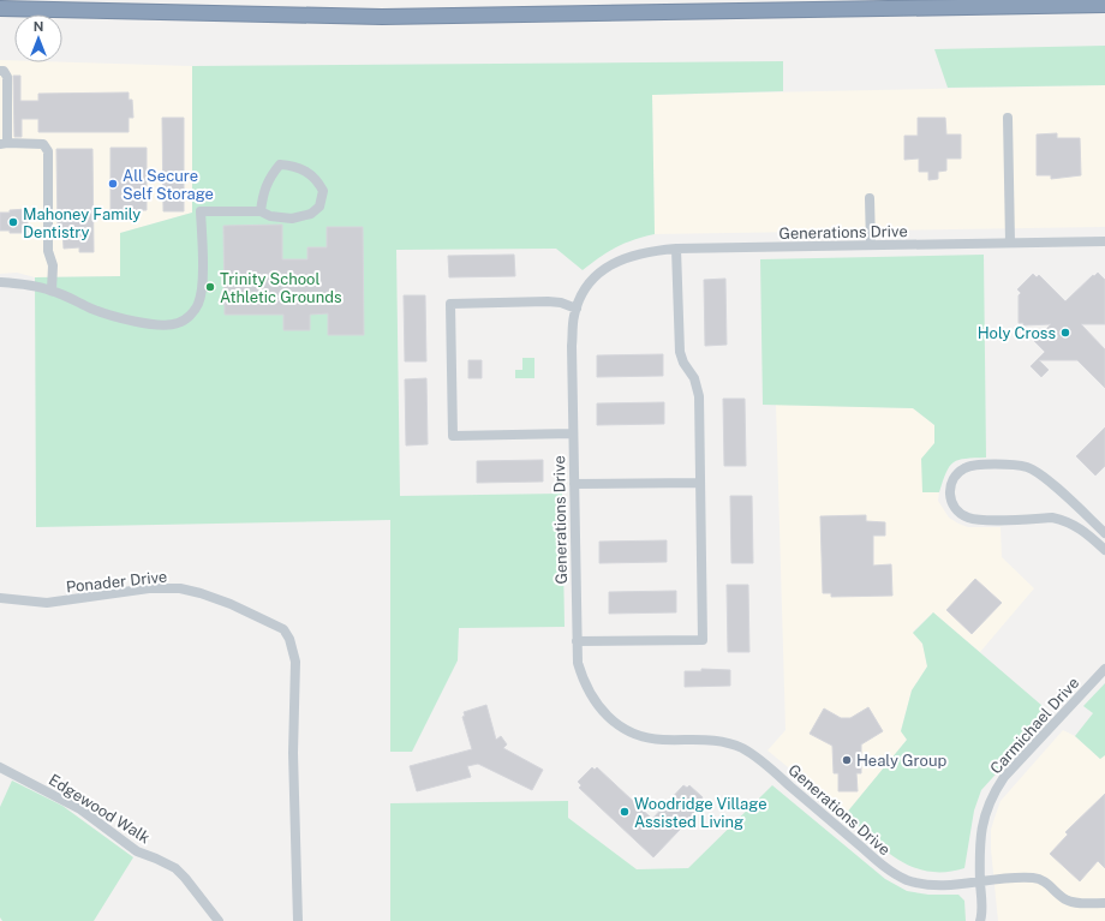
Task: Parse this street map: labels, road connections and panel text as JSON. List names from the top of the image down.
{
  "streets": {
    "street": [
      "Generations Drive",
      "Ponader Drive",
      "Carmichael Drive",
      "Edgewood Walk"
    ]
  },
  "crossings": [
    ["Generations Drive", "Carmichael Drive"]
  ],
  "places": [
    "All Secure Self Storage",
    "Mahoney Family Dentistry",
    "Trinity School Athletic Grounds",
    "Holy Cross",
    "Healy Group",
    "Woodridge Village Assisted Living"
  ],
  "north": "top"
}
